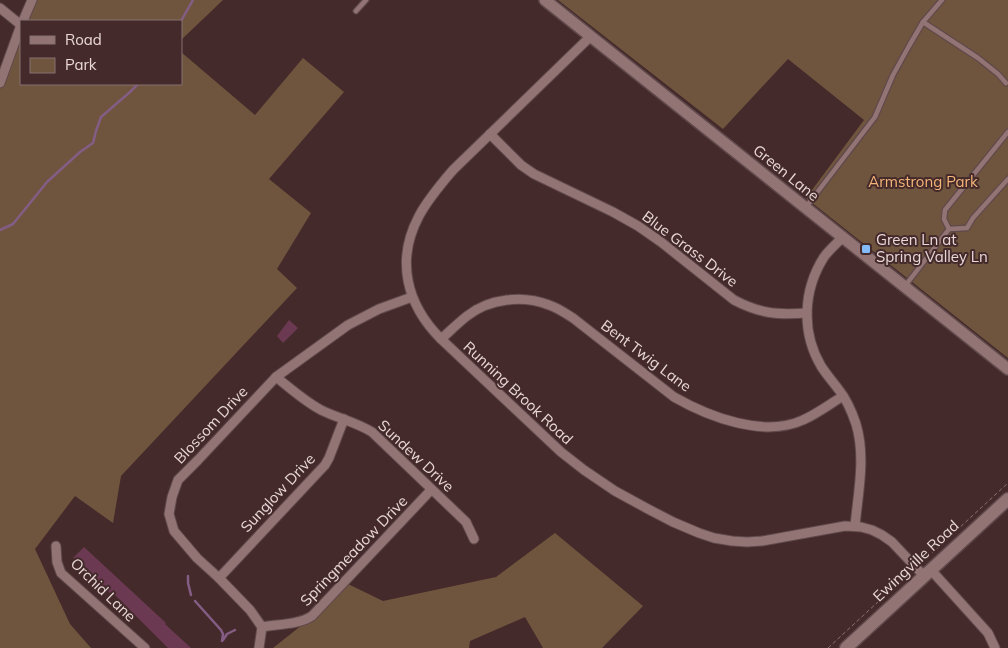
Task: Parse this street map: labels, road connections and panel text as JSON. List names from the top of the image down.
{
  "streets": {
    "main road": ["Ewingville Road"],
    "street": [
      "Green Lane",
      "Blue Grass Drive",
      "Bent Twig Lane",
      "Running Brook Road",
      "Blossom Drive",
      "Sundew Drive",
      "Sunglow Drive",
      "Springmeadow Drive",
      "Orchid Lane"
    ]
  },
  "crossings": [
    ["Green Lane", "Running Brook Road"],
    ["Blue Grass Drive", "Running Brook Road"],
    ["Bent Twig Lane", "Running Brook Road"],
    ["Running Brook Road", "Blossom Drive"],
    ["Running Brook Road", "Ewingville Road"],
    ["Blossom Drive", "Sundew Drive"],
    ["Blossom Drive", "Sunglow Drive"],
    ["Blossom Drive", "Springmeadow Drive"],
    ["Sundew Drive", "Sunglow Drive"],
    ["Sundew Drive", "Springmeadow Drive"]
  ],
  "parks": ["Armstrong Park"],
  "places": {
    "transit": ["Green Ln at Spring Valley Ln"]
  },
  "legend": ["Road", "Park"]
}
